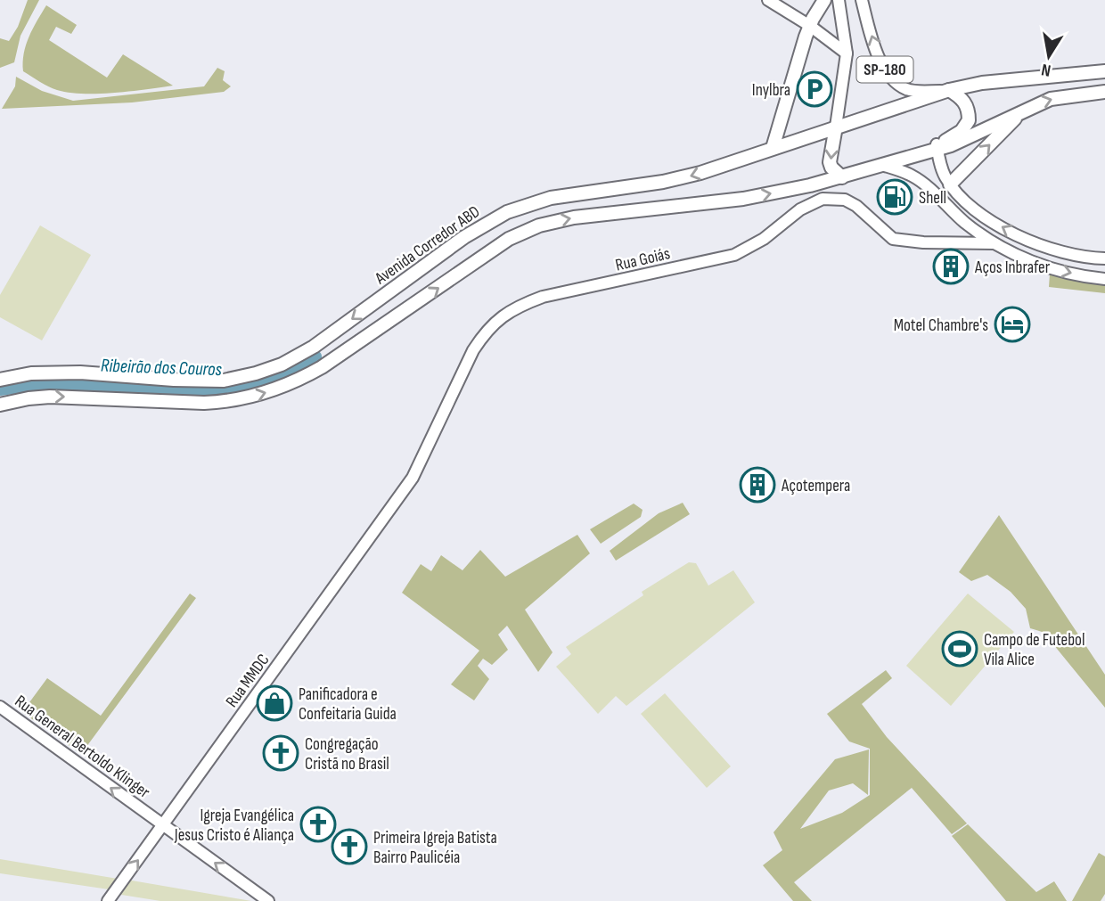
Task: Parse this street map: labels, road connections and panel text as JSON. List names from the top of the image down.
{
  "streets": {
    "highway": ["SP-180", "Avenida Corredor ABD"],
    "street": ["Rua Goiás", "Rua MMDC", "Rua General Bertoldo Klinger"]
  },
  "crossings": [
    ["SP-180", "Avenida Corredor ABD"],
    ["Rua Goiás", "Rua MMDC"],
    ["Rua MMDC", "Rua General Bertoldo Klinger"]
  ],
  "one_way": ["Rua General Bertoldo Klinger"],
  "water": ["Ribeirão dos Couros"],
  "places": {
    "parking": ["Inylbra"],
    "fuel station": ["Shell"],
    "building": ["Aços Inbrafer", "Açotempera"],
    "hotel": ["Motel Chambre's"],
    "sports": ["Campo de Futebol Vila Alice"],
    "shop": ["Panificadora e Confeitaria Guida"],
    "church": ["Congregação Cristã no Brasil", "Igreja Evangélica Jesus Cristo é Aliança", "Primeira Igreja Batista Bairro Paulicéia"]
  },
  "north": "bottom"
}
